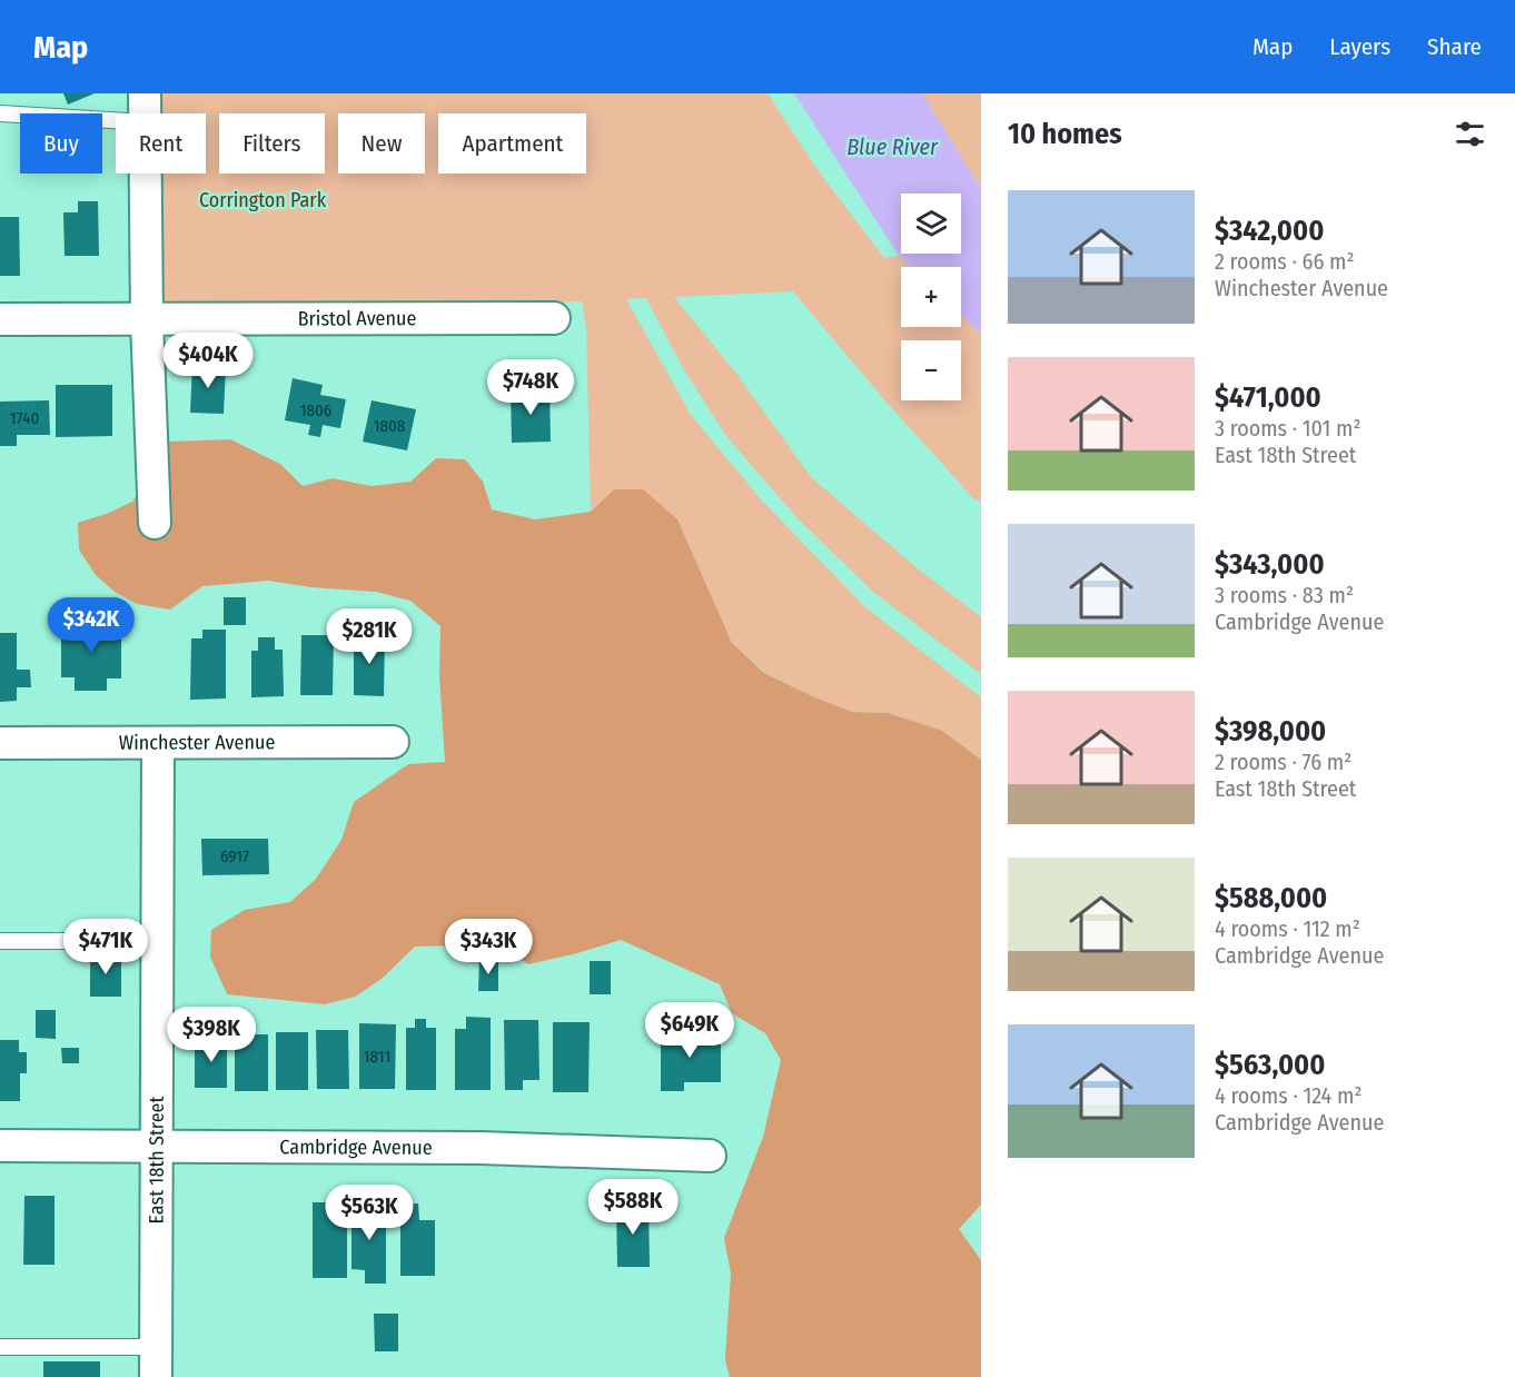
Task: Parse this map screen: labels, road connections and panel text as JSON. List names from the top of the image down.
{
  "streets": {
    "street": [
      "Bristol Avenue",
      "Winchester Avenue",
      "Cambridge Avenue",
      "East 18th Street"
    ]
  },
  "crossings": [
    ["Winchester Avenue", "East 18th Street"],
    ["Cambridge Avenue", "East 18th Street"]
  ],
  "water": ["Blue River"],
  "parks": ["Corrington Park"],
  "house_numbers": [
    "1806",
    "1740",
    "1808",
    "6917",
    "1811"
  ],
  "page": {
    "header": "Map",
    "nav": ["Map", "Layers", "Share"],
    "heading": "10 homes",
    "chip": [
      "Buy",
      "Rent",
      "Filters",
      "New",
      "Apartment"
    ],
    "list": [
      {
        "name": "$342,000",
        "note": "2 rooms · 66 m² · Winchester Avenue"
      },
      {
        "name": "$471,000",
        "note": "3 rooms · 101 m² · East 18th Street"
      },
      {
        "name": "$343,000",
        "note": "3 rooms · 83 m² · Cambridge Avenue"
      },
      {
        "name": "$398,000",
        "note": "2 rooms · 76 m² · East 18th Street"
      },
      {
        "name": "$588,000",
        "note": "4 rooms · 112 m² · Cambridge Avenue"
      },
      {
        "name": "$563,000",
        "note": "4 rooms · 124 m² · Cambridge Avenue"
      }
    ],
    "map_buttons": ["+", "−"],
    "price": [
      "$404K",
      "$748K",
      "$342K",
      "$281K",
      "$471K",
      "$343K",
      "$649K",
      "$398K",
      "$588K",
      "$563K"
    ]
  }
}
